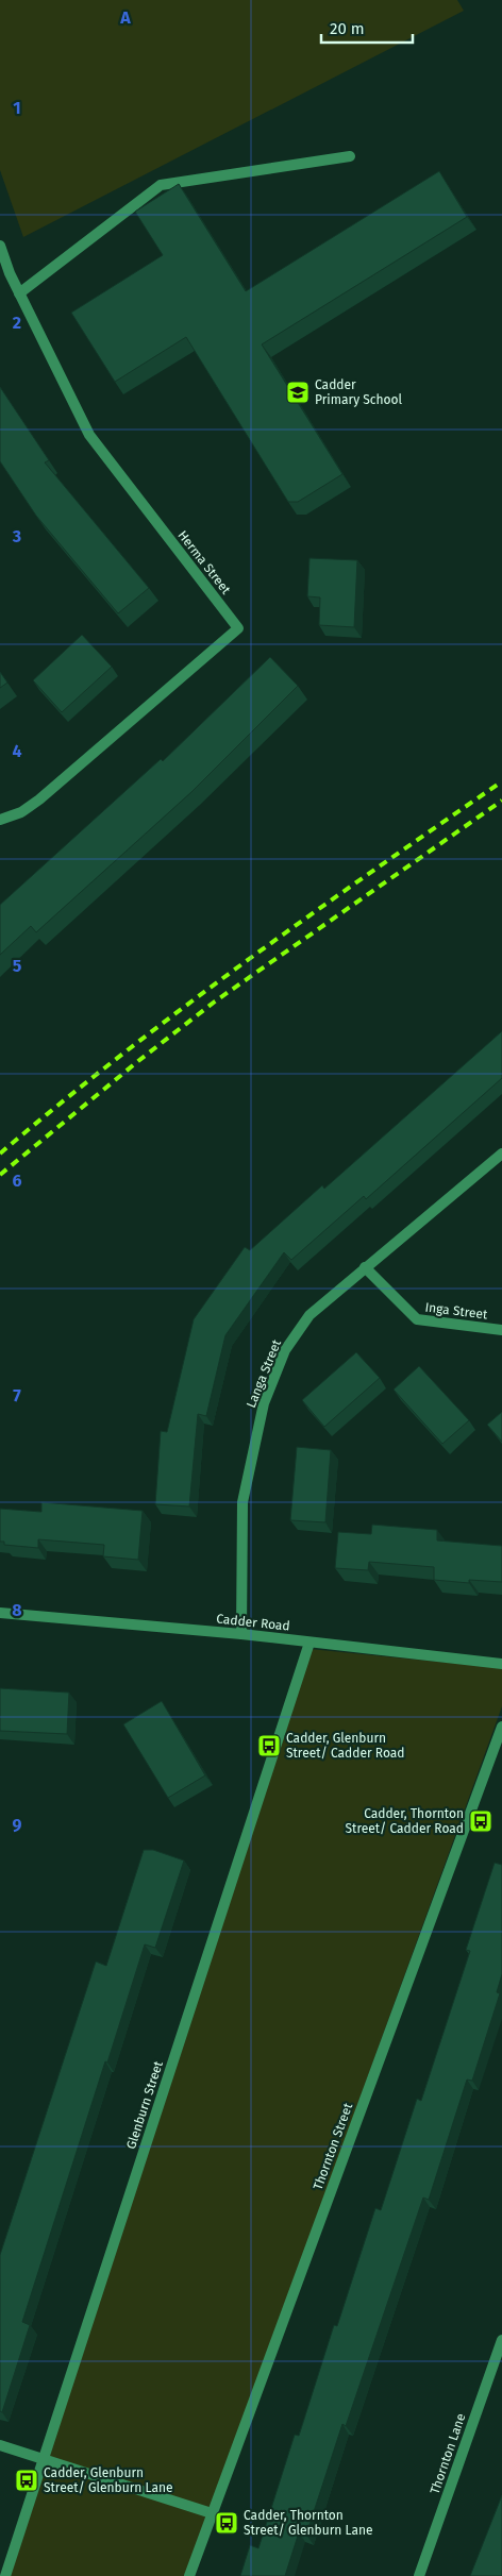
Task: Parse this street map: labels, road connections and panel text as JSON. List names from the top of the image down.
{
  "streets": {
    "street": [
      "Herma Street",
      "Inga Street",
      "Langa Street",
      "Cadder Road",
      "Glenburn Street",
      "Thornton Street",
      "Thornton Lane"
    ]
  },
  "crossings": [
    ["Inga Street", "Langa Street"],
    ["Langa Street", "Cadder Road"],
    ["Cadder Road", "Glenburn Street"]
  ],
  "places": {
    "school or university": ["Cadder Primary School"],
    "bus stop": [
      "Cadder, Glenburn Street/ Cadder Road",
      "Cadder, Thornton Street/ Cadder Road",
      "Cadder, Glenburn Street/ Glenburn Lane",
      "Cadder, Thornton Street/ Glenburn Lane"
    ]
  },
  "scale_bar": "20 m",
  "grid": {
    "columns": ["A"],
    "rows": [
      "1",
      "2",
      "3",
      "4",
      "5",
      "6",
      "7",
      "8",
      "9"
    ]
  }
}
